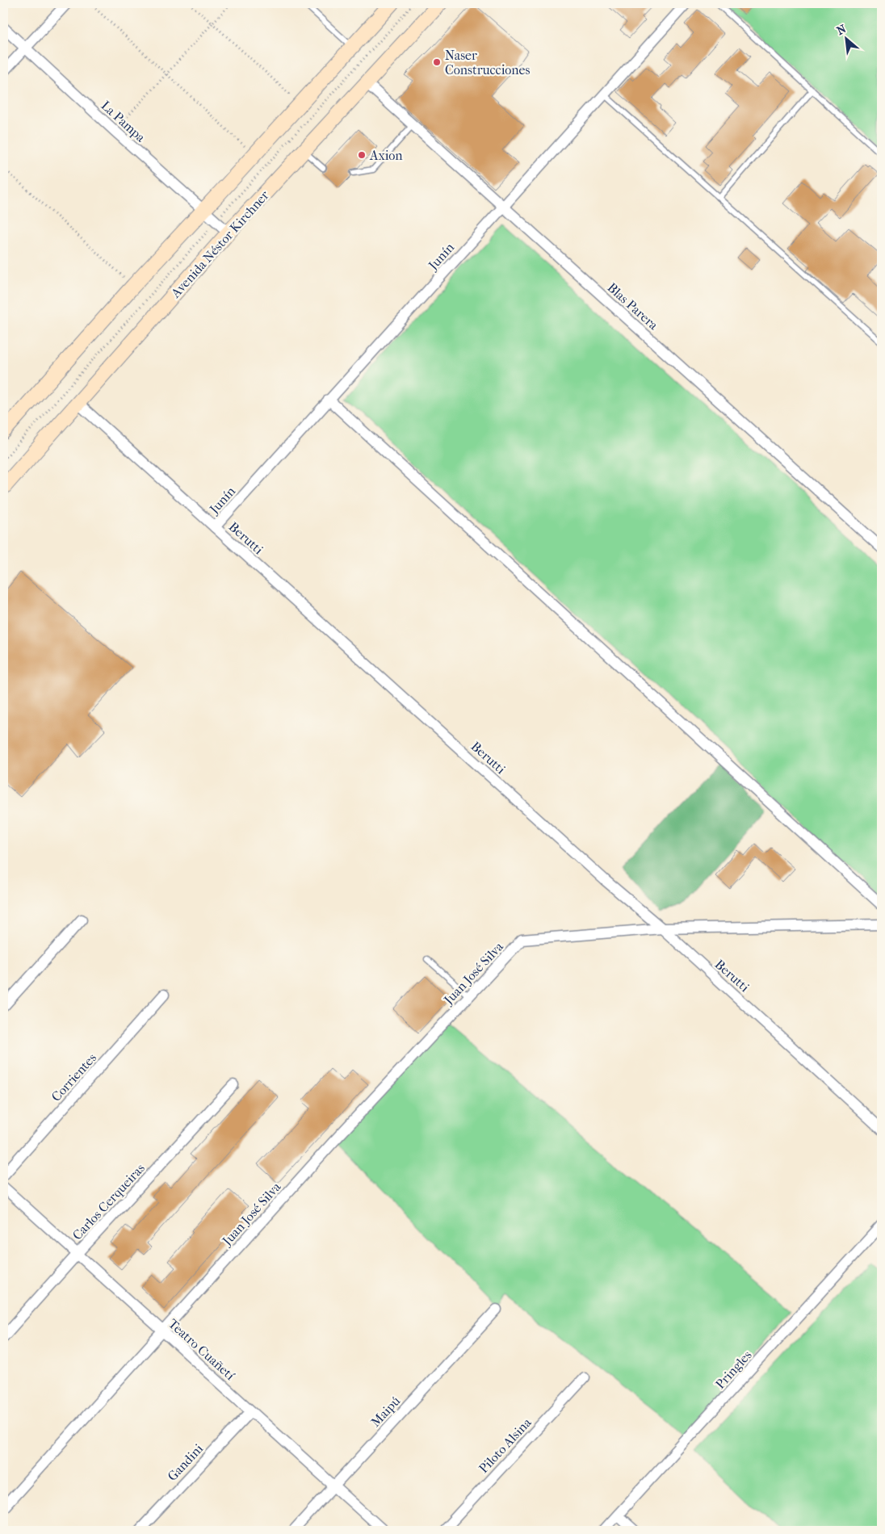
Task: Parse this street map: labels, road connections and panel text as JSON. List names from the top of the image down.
{
  "streets": {
    "main road": ["Avenida Néstor Kirchner"],
    "street": [
      "La Pampa",
      "Junín",
      "Blas Parera",
      "Berutti",
      "Juan José Silva",
      "Corrientes",
      "Carlos Cerqueiras",
      "Teatro Cuañetí",
      "Pringles",
      "Maipú",
      "Piloto Alsina",
      "Gandini"
    ]
  },
  "crossings": [
    ["La Pampa", "Avenida Néstor Kirchner"],
    ["Avenida Néstor Kirchner", "Blas Parera"],
    ["Avenida Néstor Kirchner", "Berutti"],
    ["Junín", "Blas Parera"],
    ["Junín", "Berutti"],
    ["Berutti", "Juan José Silva"],
    ["Juan José Silva", "Teatro Cuañetí"],
    ["Carlos Cerqueiras", "Teatro Cuañetí"],
    ["Teatro Cuañetí", "Maipú"],
    ["Teatro Cuañetí", "Gandini"]
  ],
  "places": ["Naser Construcciones", "Axion"],
  "north": "top left"
}
